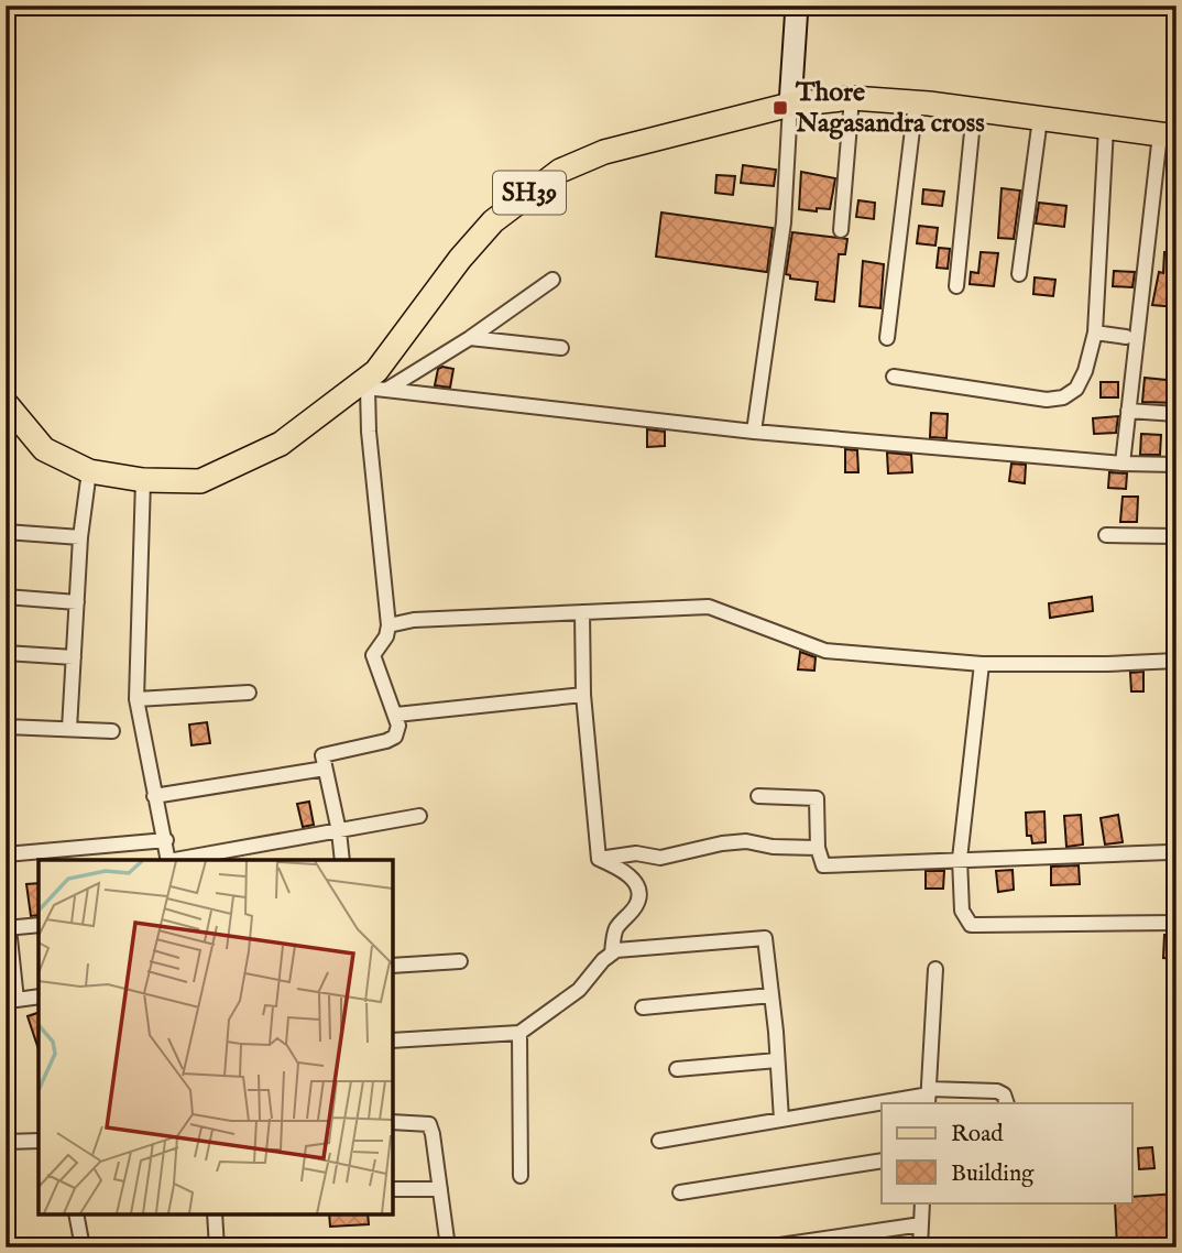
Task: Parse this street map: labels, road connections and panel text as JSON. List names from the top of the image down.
{
  "streets": {
    "main road": ["SH39"]
  },
  "places": {
    "transit": ["Thore Nagasandra cross"]
  },
  "legend": ["Road", "Building"]
}
